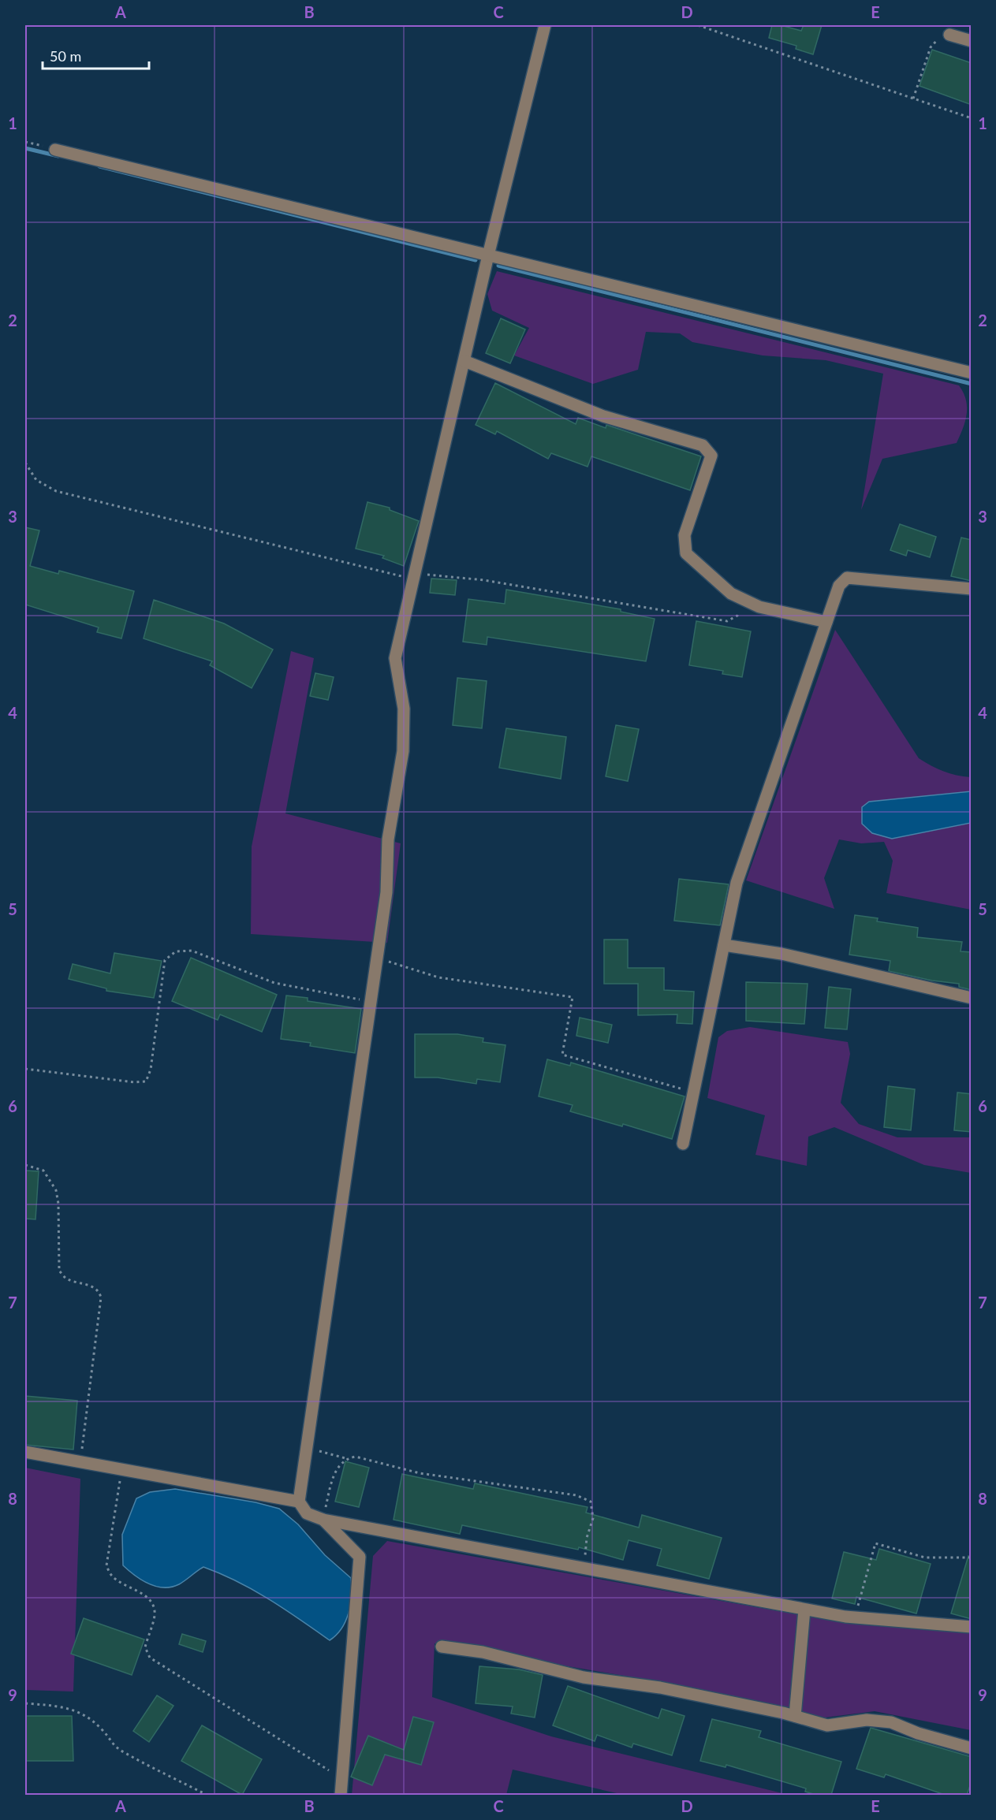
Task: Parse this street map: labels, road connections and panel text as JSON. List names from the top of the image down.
{
  "scale_bar": "50 m",
  "grid": {
    "columns": [
      "A",
      "B",
      "C",
      "D",
      "E"
    ],
    "rows": [
      "1",
      "2",
      "3",
      "4",
      "5",
      "6",
      "7",
      "8",
      "9"
    ]
  }
}
